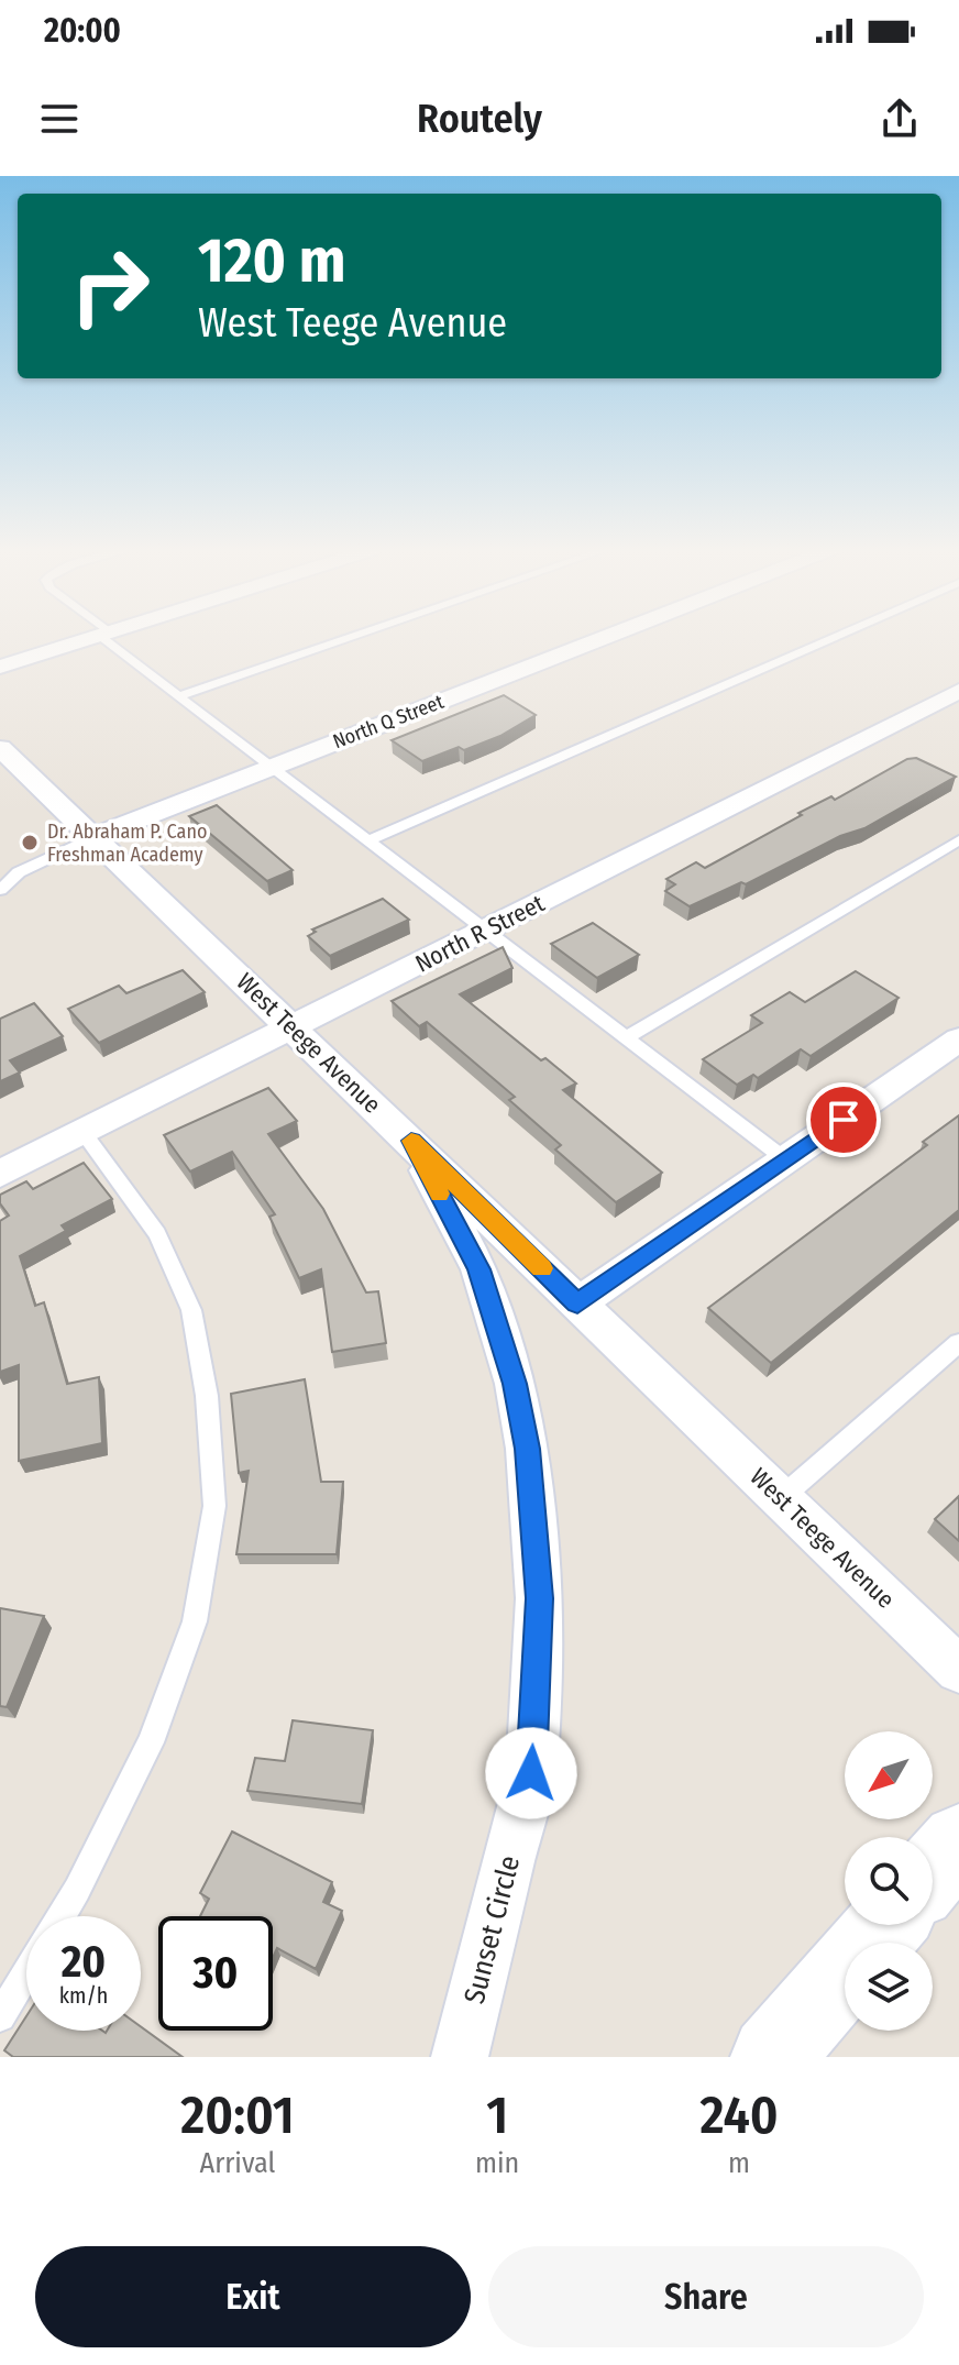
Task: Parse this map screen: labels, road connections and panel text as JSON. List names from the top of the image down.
{
  "streets": {
    "street": [
      "North Q Street",
      "North R Street",
      "West Teege Avenue",
      "Sunset Circle"
    ]
  },
  "crossings": [
    ["North Q Street", "West Teege Avenue"],
    ["North R Street", "West Teege Avenue"],
    ["West Teege Avenue", "Sunset Circle"]
  ],
  "places": ["Dr. Abraham P. Cano Freshman Academy"],
  "north": "bottom left",
  "page": {
    "status": "20:00",
    "header": "Routely",
    "turn": ["120 m", "West Teege Avenue"],
    "speed": "20 km/h",
    "limit": "30",
    "eta": [
      "20:01",
      "Arrival",
      "1",
      "min",
      "240",
      "m"
    ],
    "buttons": ["Exit", "Share"]
  }
}
